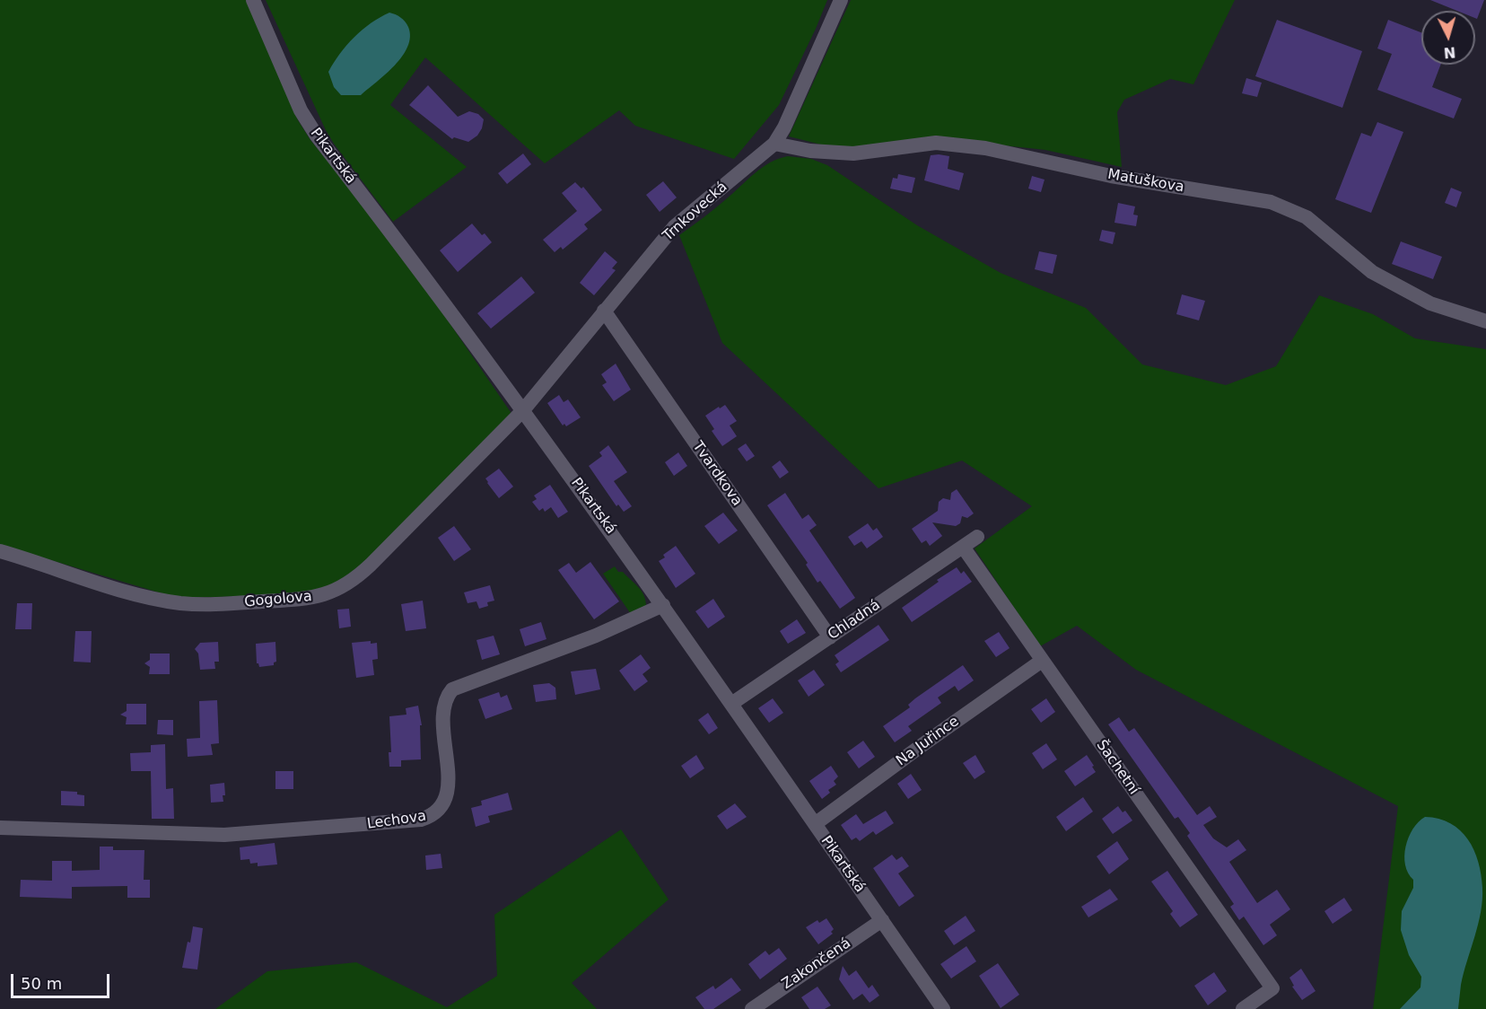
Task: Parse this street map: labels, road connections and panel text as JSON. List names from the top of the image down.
{
  "streets": {
    "street": [
      "Pikartská",
      "Matuškova",
      "Trnkovecká",
      "Tvardkova",
      "Gogolova",
      "Chladná",
      "Na Juřince",
      "Šachetní",
      "Lechova",
      "Zakončená"
    ]
  },
  "crossings": [
    ["Pikartská", "Trnkovecká"],
    ["Pikartská", "Gogolova"],
    ["Pikartská", "Chladná"],
    ["Pikartská", "Na Juřince"],
    ["Pikartská", "Lechova"],
    ["Pikartská", "Zakončená"],
    ["Matuškova", "Trnkovecká"],
    ["Trnkovecká", "Tvardkova"],
    ["Trnkovecká", "Gogolova"],
    ["Tvardkova", "Chladná"],
    ["Chladná", "Šachetní"],
    ["Na Juřince", "Šachetní"]
  ],
  "scale_bar": "50 m",
  "north": "bottom"
}
